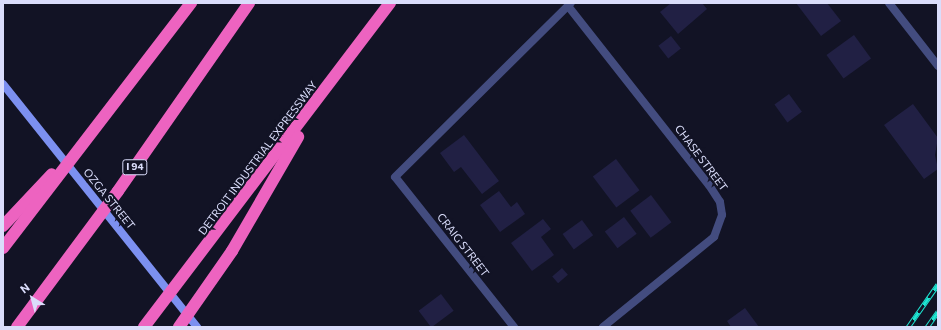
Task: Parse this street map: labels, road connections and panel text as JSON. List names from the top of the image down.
{
  "streets": {
    "highway": ["DETROIT INDUSTRIAL EXPRESSWAY", "I 94"],
    "street": ["CHASE STREET", "OZGA STREET", "CRAIG STREET"]
  },
  "crossings": [
    ["CHASE STREET", "CRAIG STREET"]
  ],
  "north": "top left"
}
